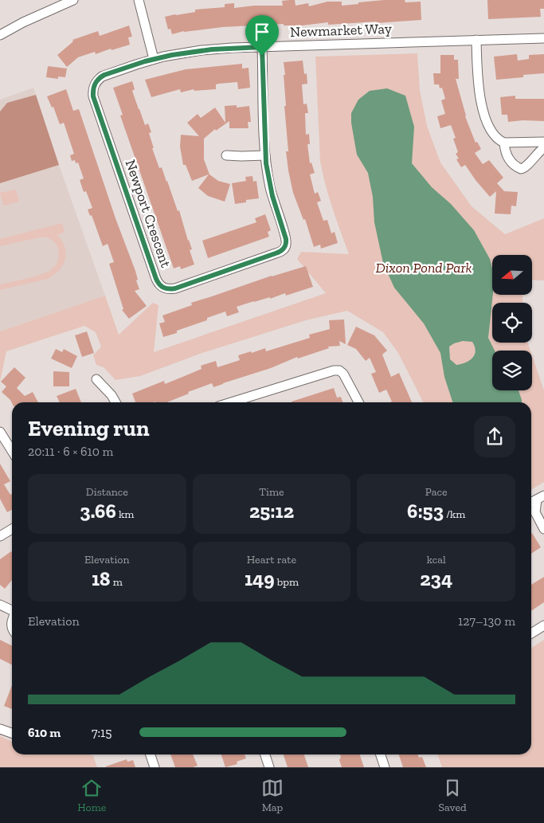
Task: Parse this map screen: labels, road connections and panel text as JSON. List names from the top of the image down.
{
  "streets": {
    "street": ["Newmarket Way", "Newport Crescent"]
  },
  "crossings": [
    ["Newmarket Way", "Newport Crescent"]
  ],
  "parks": ["Dixon Pond Park"],
  "north": "left",
  "page": {
    "heading": ["Evening run", "20:11 · 6 × 610 m"],
    "stats": [
      ["Distance", "3.66 km"],
      ["Time", "25:12"],
      ["Pace", "6:53 /km"],
      ["Elevation", "18 m"],
      ["Heart rate", "149 bpm"],
      ["kcal", "234"]
    ],
    "chart": ["Elevation", "127–130 m"],
    "list": [
      {
        "name": "610 m",
        "note": "7:15"
      }
    ],
    "tabs": ["Home", "Map", "Saved"]
  }
}
